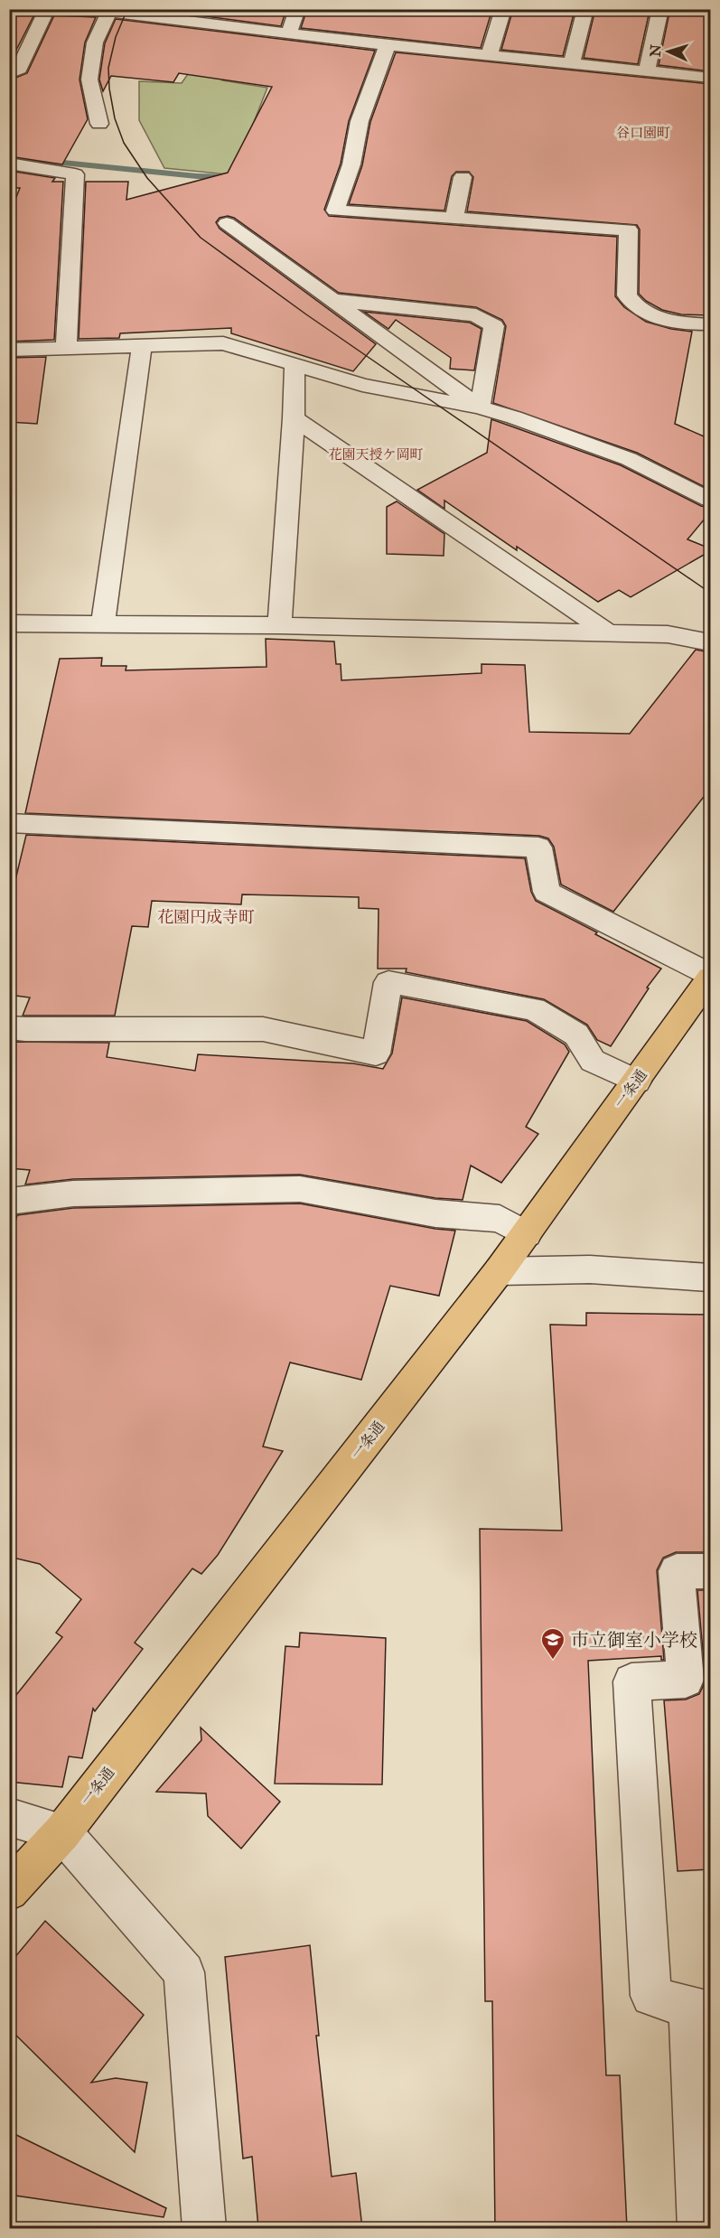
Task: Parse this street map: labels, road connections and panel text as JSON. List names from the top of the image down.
{
  "streets": {
    "main road": ["一条通"]
  },
  "districts": ["谷口園町", "花園天授ケ岡町", "花園円成寺町"],
  "places": {
    "school or university": ["市立御室小学校"]
  },
  "north": "left"
}
